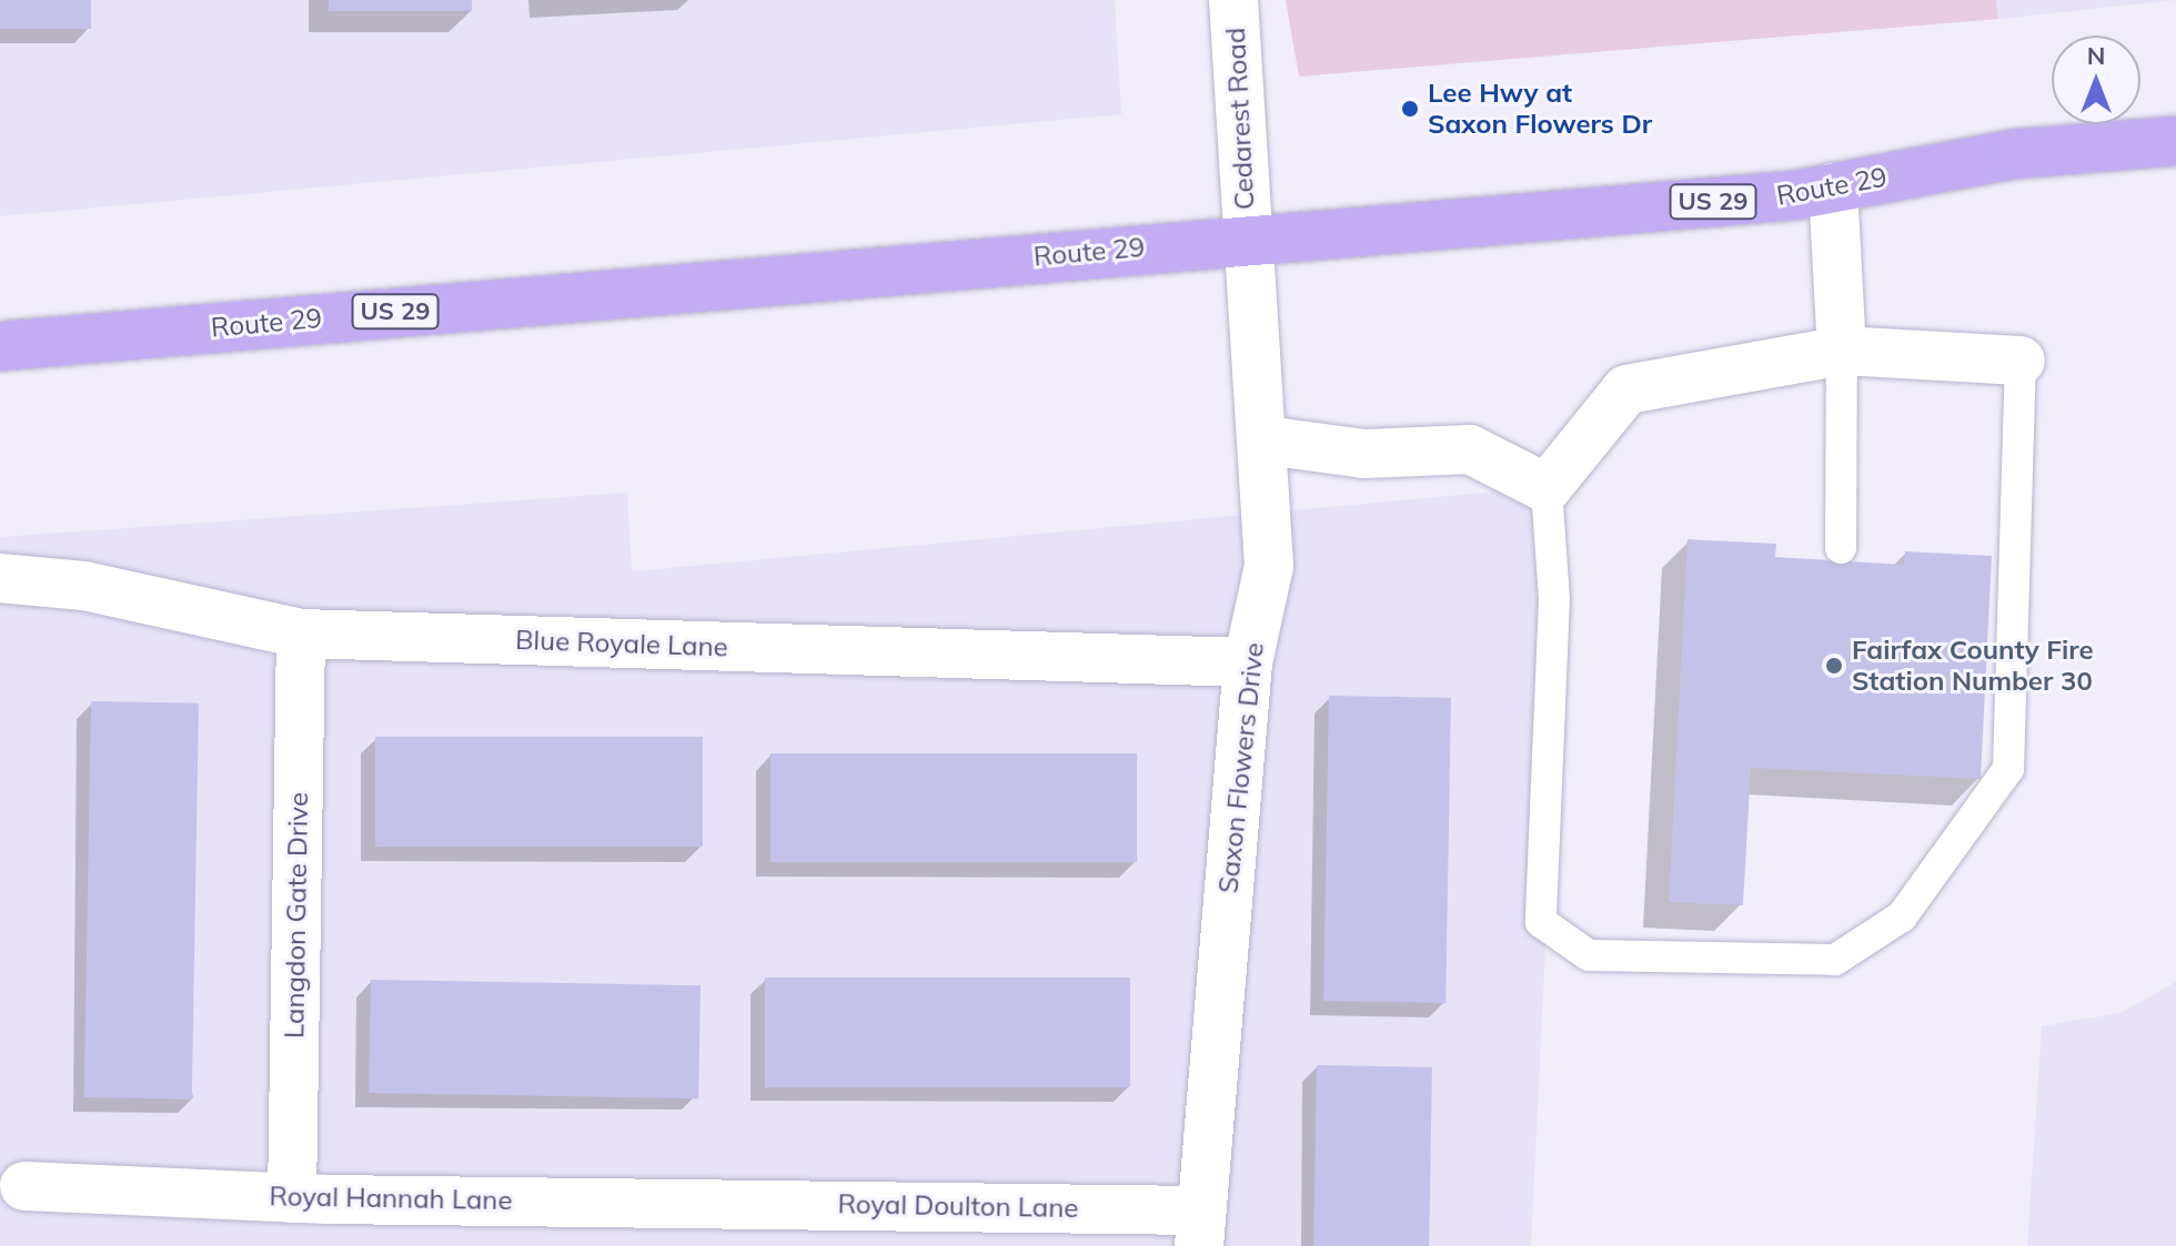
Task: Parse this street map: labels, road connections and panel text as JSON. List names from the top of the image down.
{
  "streets": {
    "main road": ["Route 29", "US 29"],
    "street": [
      "Cedarest Road",
      "Blue Royale Lane",
      "Saxon Flowers Drive",
      "Langdon Gate Drive",
      "Royal Hannah Lane",
      "Royal Doulton Lane"
    ]
  },
  "crossings": [
    ["Cedarest Road", "Route 29"],
    ["Cedarest Road", "Saxon Flowers Drive"],
    ["Route 29", "Saxon Flowers Drive"],
    ["Blue Royale Lane", "Saxon Flowers Drive"],
    ["Blue Royale Lane", "Langdon Gate Drive"],
    ["Saxon Flowers Drive", "Royal Doulton Lane"],
    ["Langdon Gate Drive", "Royal Hannah Lane"],
    ["Royal Hannah Lane", "Royal Doulton Lane"]
  ],
  "places": ["Lee Hwy at Saxon Flowers Dr", "Fairfax County Fire Station Number 30"],
  "north": "top"
}
